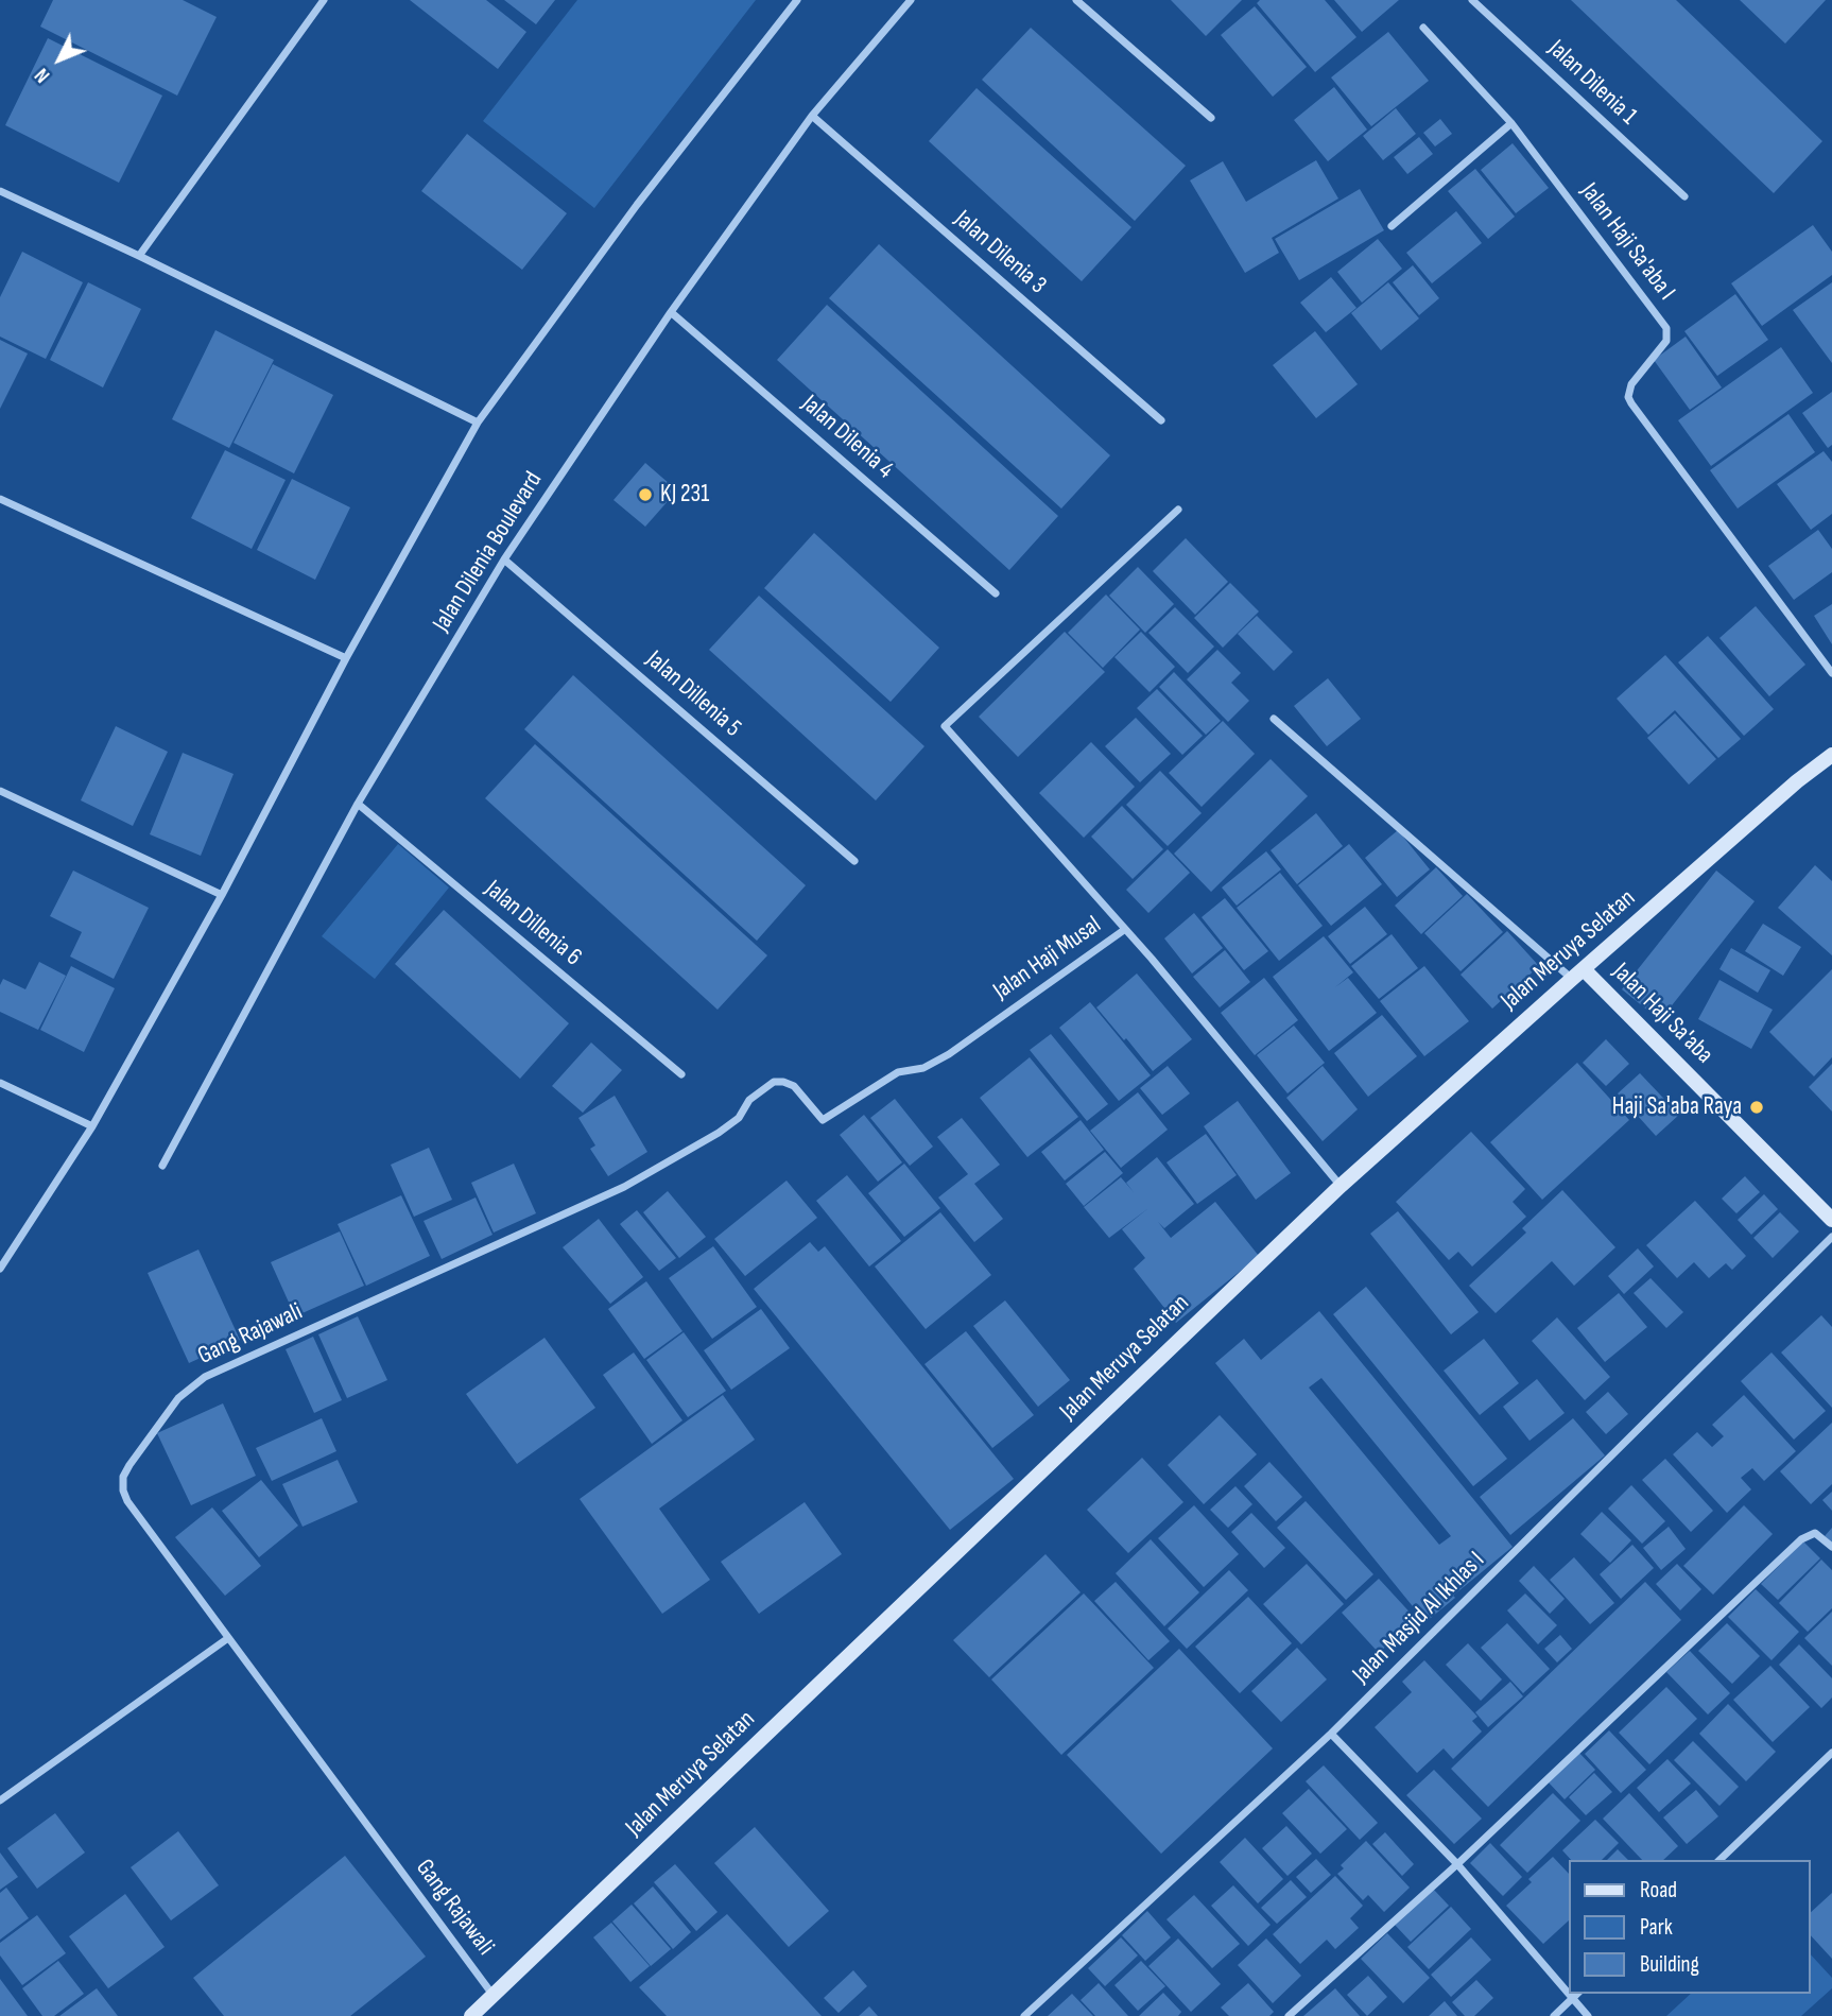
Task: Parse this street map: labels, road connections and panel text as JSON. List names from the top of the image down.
{
  "streets": {
    "main road": ["Jalan Meruya Selatan", "Jalan Haji Sa'aba"],
    "street": [
      "Jalan Dilenia 1",
      "Jalan Haji Sa'aba I",
      "Jalan Dilenia 3",
      "Jalan Dilenia 4",
      "Jalan Dilenia Boulevard",
      "Jalan Dillenia 5",
      "Jalan Dillenia 6",
      "Jalan Haji Musal",
      "Gang Rajawali",
      "Jalan Masjid Al Ikhlas I"
    ]
  },
  "crossings": [
    ["Jalan Dilenia 3", "Jalan Dilenia Boulevard"],
    ["Jalan Dilenia 4", "Jalan Dilenia Boulevard"],
    ["Jalan Dilenia Boulevard", "Jalan Dillenia 5"],
    ["Jalan Dilenia Boulevard", "Jalan Dillenia 6"],
    ["Jalan Meruya Selatan", "Jalan Haji Musal"],
    ["Jalan Meruya Selatan", "Jalan Haji Sa'aba"],
    ["Jalan Meruya Selatan", "Gang Rajawali"],
    ["Jalan Haji Musal", "Gang Rajawali"]
  ],
  "places": ["KJ 231", "Haji Sa'aba Raya"],
  "legend": ["Road", "Park", "Building"],
  "north": "bottom left"
}
